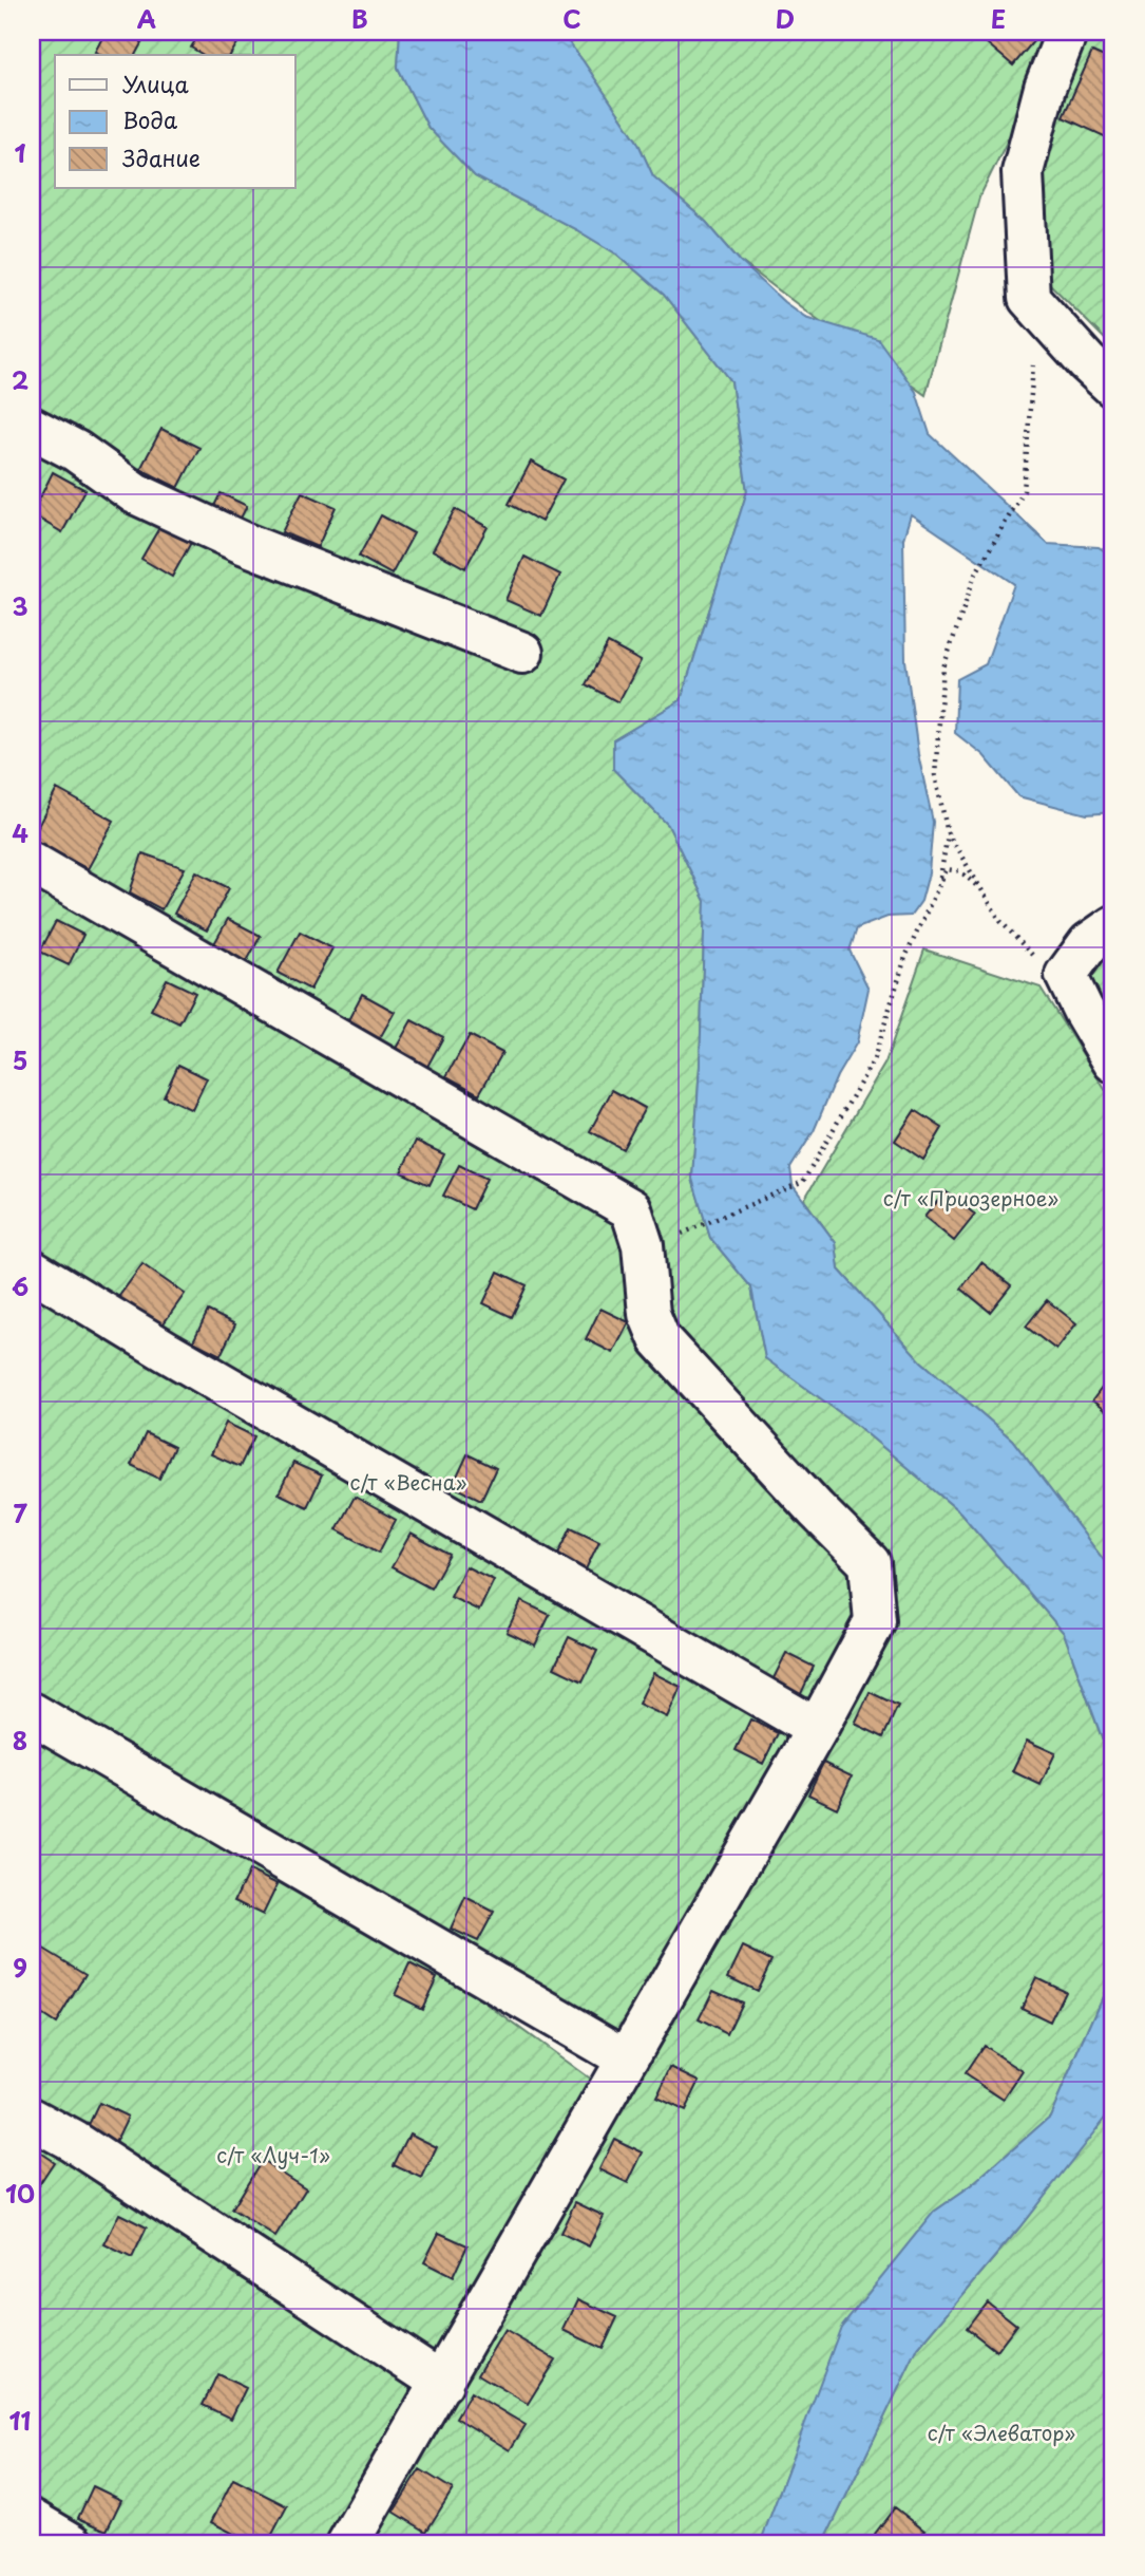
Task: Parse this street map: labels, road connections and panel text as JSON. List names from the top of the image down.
{
  "parks": [
    "с/т «Приозерное»",
    "с/т «Весна»",
    "с/т «Луч-1»",
    "с/т «Элеватор»"
  ],
  "legend": ["Улица", "Вода", "Здание"],
  "grid": {
    "columns": [
      "A",
      "B",
      "C",
      "D",
      "E"
    ],
    "rows": [
      "1",
      "2",
      "3",
      "4",
      "5",
      "6",
      "7",
      "8",
      "9",
      "10",
      "11"
    ]
  }
}
